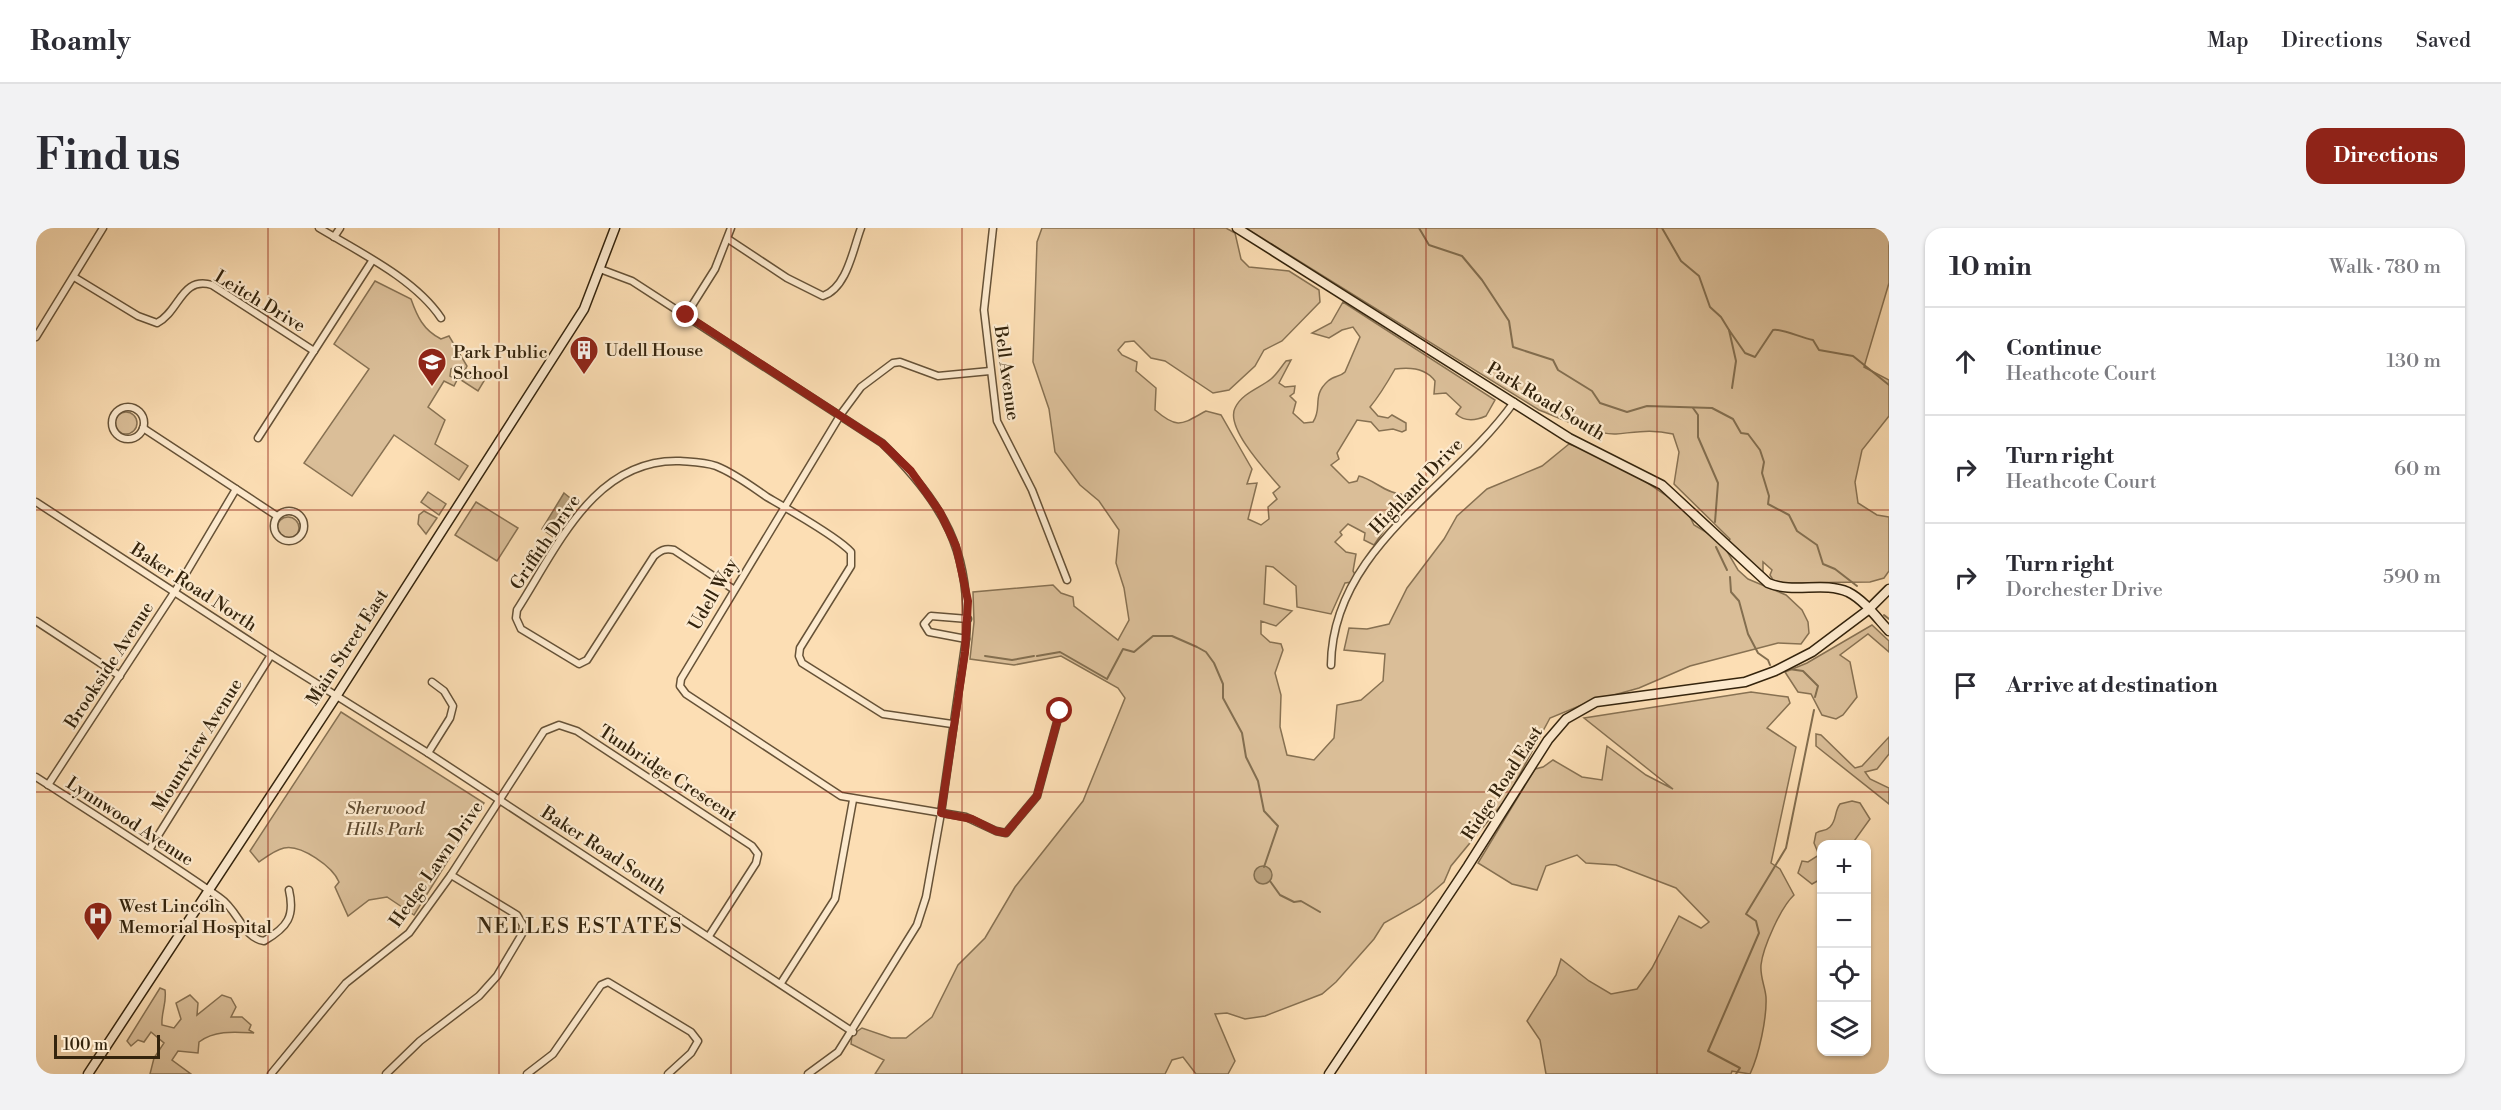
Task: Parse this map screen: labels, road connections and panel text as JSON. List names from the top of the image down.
{
  "streets": {
    "main road": ["Park Road South", "Main Street East", "Ridge Road East"],
    "street": [
      "Leitch Drive",
      "Bell Avenue",
      "Highland Drive",
      "Griffith Drive",
      "Baker Road North",
      "Udell Way",
      "Brookside Avenue",
      "Mountview Avenue",
      "Tunbridge Crescent",
      "Lynnwood Avenue",
      "Baker Road South",
      "Hedge Lawn Drive"
    ]
  },
  "crossings": [
    ["Bell Avenue", "Udell Way"],
    ["Park Road South", "Highland Drive"],
    ["Park Road South", "Ridge Road East"],
    ["Griffith Drive", "Udell Way"],
    ["Baker Road North", "Main Street East"],
    ["Baker Road North", "Brookside Avenue"],
    ["Baker Road North", "Mountview Avenue"],
    ["Baker Road North", "Baker Road South"],
    ["Main Street East", "Lynnwood Avenue"],
    ["Main Street East", "Baker Road South"],
    ["Brookside Avenue", "Lynnwood Avenue"],
    ["Mountview Avenue", "Lynnwood Avenue"],
    ["Tunbridge Crescent", "Baker Road South"],
    ["Tunbridge Crescent", "Hedge Lawn Drive"],
    ["Baker Road South", "Hedge Lawn Drive"]
  ],
  "districts": ["NELLES ESTATES"],
  "parks": ["Sherwood Hills Park"],
  "places": {
    "building": ["Udell House"],
    "school or university": ["Park Public School"],
    "hospital": ["West Lincoln Memorial Hospital"]
  },
  "scale_bar": "100 m",
  "page": {
    "header": "Roamly",
    "nav": ["Map", "Directions", "Saved"],
    "buttons": "Directions",
    "title": "Find us",
    "heading": ["10 min", "Walk · 780 m"],
    "list": [
      ["Continue", "Heathcote Court", "130 m"],
      ["Turn right", "Heathcote Court", "60 m"],
      ["Turn right", "Dorchester Drive", "590 m"],
      "Arrive at destination"
    ],
    "map_buttons": ["+", "−"],
    "scale": "100 m"
  }
}
